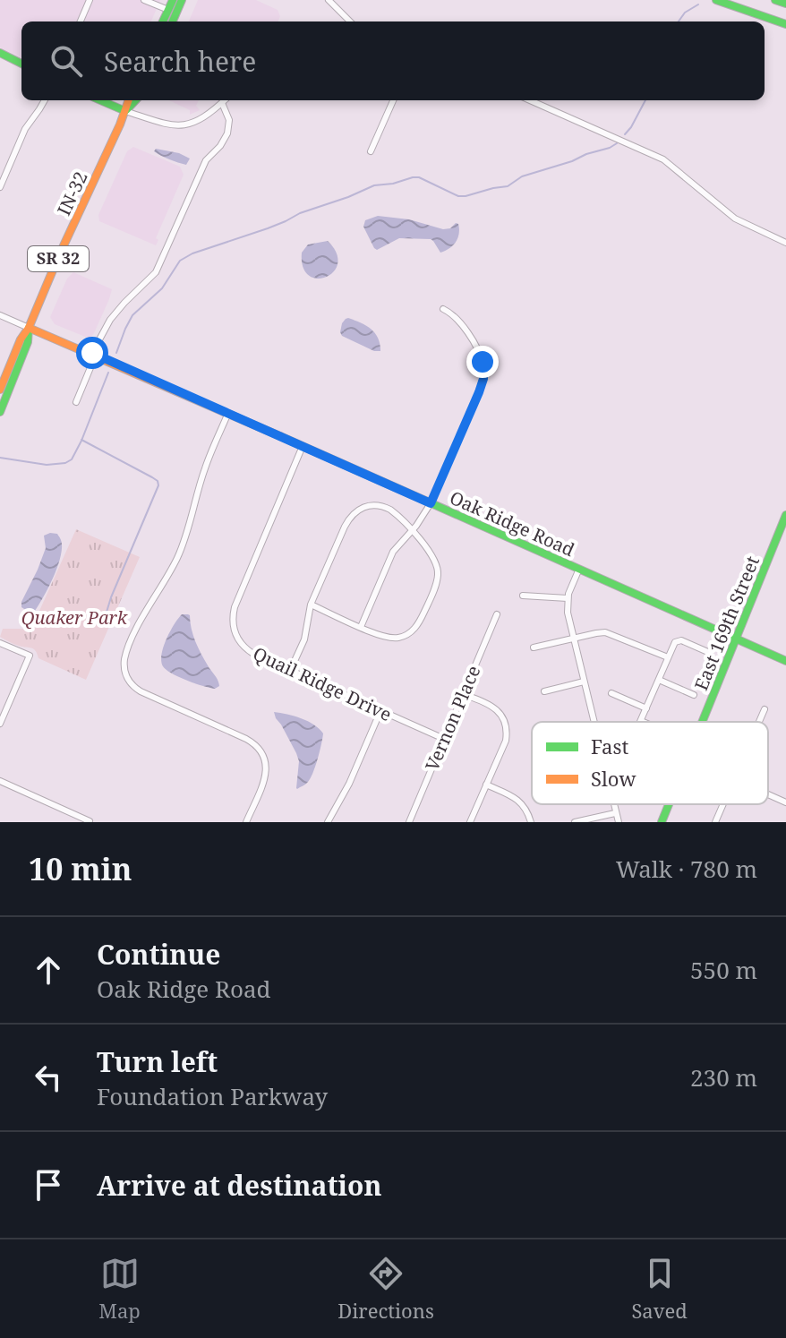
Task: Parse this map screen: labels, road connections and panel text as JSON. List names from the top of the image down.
{
  "streets": {
    "main road": [
      "IN-32",
      "SR 32",
      "Oak Ridge Road",
      "East 169th Street"
    ],
    "street": ["Quail Ridge Drive", "Vernon Place"]
  },
  "crossings": [
    ["IN-32", "SR 32"],
    ["IN-32", "Oak Ridge Road"],
    ["Oak Ridge Road", "East 169th Street"],
    ["Oak Ridge Road", "Quail Ridge Drive"],
    ["Quail Ridge Drive", "Vernon Place"]
  ],
  "parks": ["Quaker Park"],
  "legend": ["Fast", "Slow"],
  "page": {
    "search": "Search here",
    "heading": ["10 min", "Walk · 780 m"],
    "list": [
      ["Continue", "Oak Ridge Road", "550 m"],
      ["Turn left", "Foundation Parkway", "230 m"],
      "Arrive at destination"
    ],
    "nav": ["Map", "Directions", "Saved"]
  }
}
